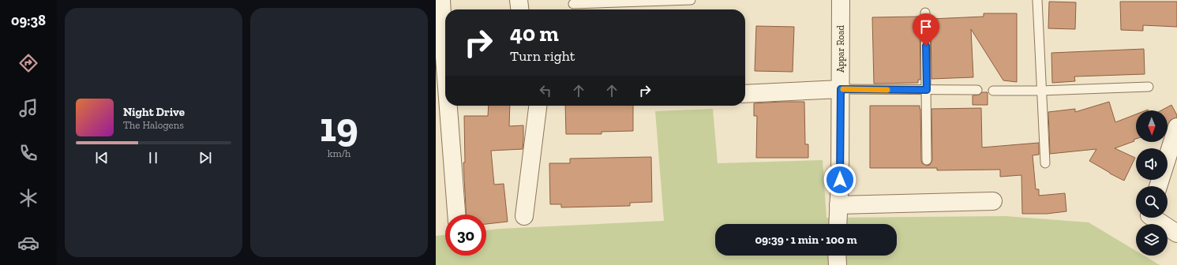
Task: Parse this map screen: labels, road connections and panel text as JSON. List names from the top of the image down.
{
  "streets": {
    "street": ["Appar Road"]
  },
  "north": "bottom",
  "page": {
    "tabs": "09:38",
    "tile": ["19", "km/h"],
    "turn": ["40 m", "Turn right"],
    "song": ["Night Drive", "The Halogens"],
    "limit": "30",
    "trip": "09:39 · 1 min · 100 m"
  }
}
